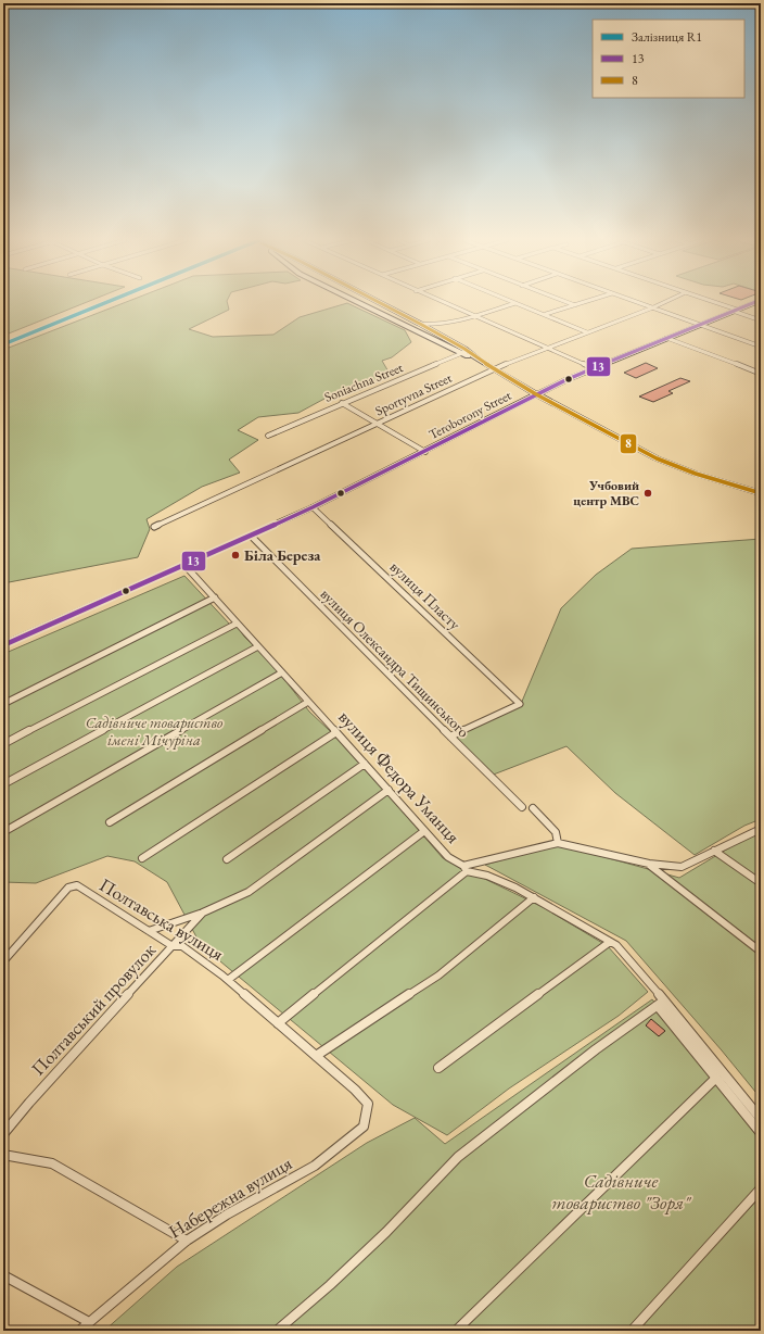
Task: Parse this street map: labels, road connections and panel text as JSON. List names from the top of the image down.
{
  "streets": {
    "main road": ["Teroborony Street"],
    "street": [
      "Soniachna Street",
      "Sportyvna Street",
      "вулиця Пласту",
      "вулиця Олександра Тищинського",
      "вулиця Федора Уманця",
      "Полтавська вулиця",
      "Полтавський провулок",
      "Набережна вулиця"
    ]
  },
  "crossings": [
    ["Teroborony Street", "вулиця Пласту"],
    ["Teroborony Street", "вулиця Олександра Тищинського"],
    ["Teroborony Street", "вулиця Федора Уманця"],
    ["вулиця Пласту", "вулиця Олександра Тищинського"],
    ["Полтавська вулиця", "Полтавський провулок"],
    ["Полтавська вулиця", "Набережна вулиця"]
  ],
  "parks": ["Садівниче товариство імені Мічуріна", "Садівниче товариство \"Зоря\""],
  "places": ["Учбовий центр МВС", "Біла Береза"],
  "lines": ["rail line R1", "transit line 13", "transit line 8"],
  "legend": ["Залізниця R1", "13", "8"]
}
